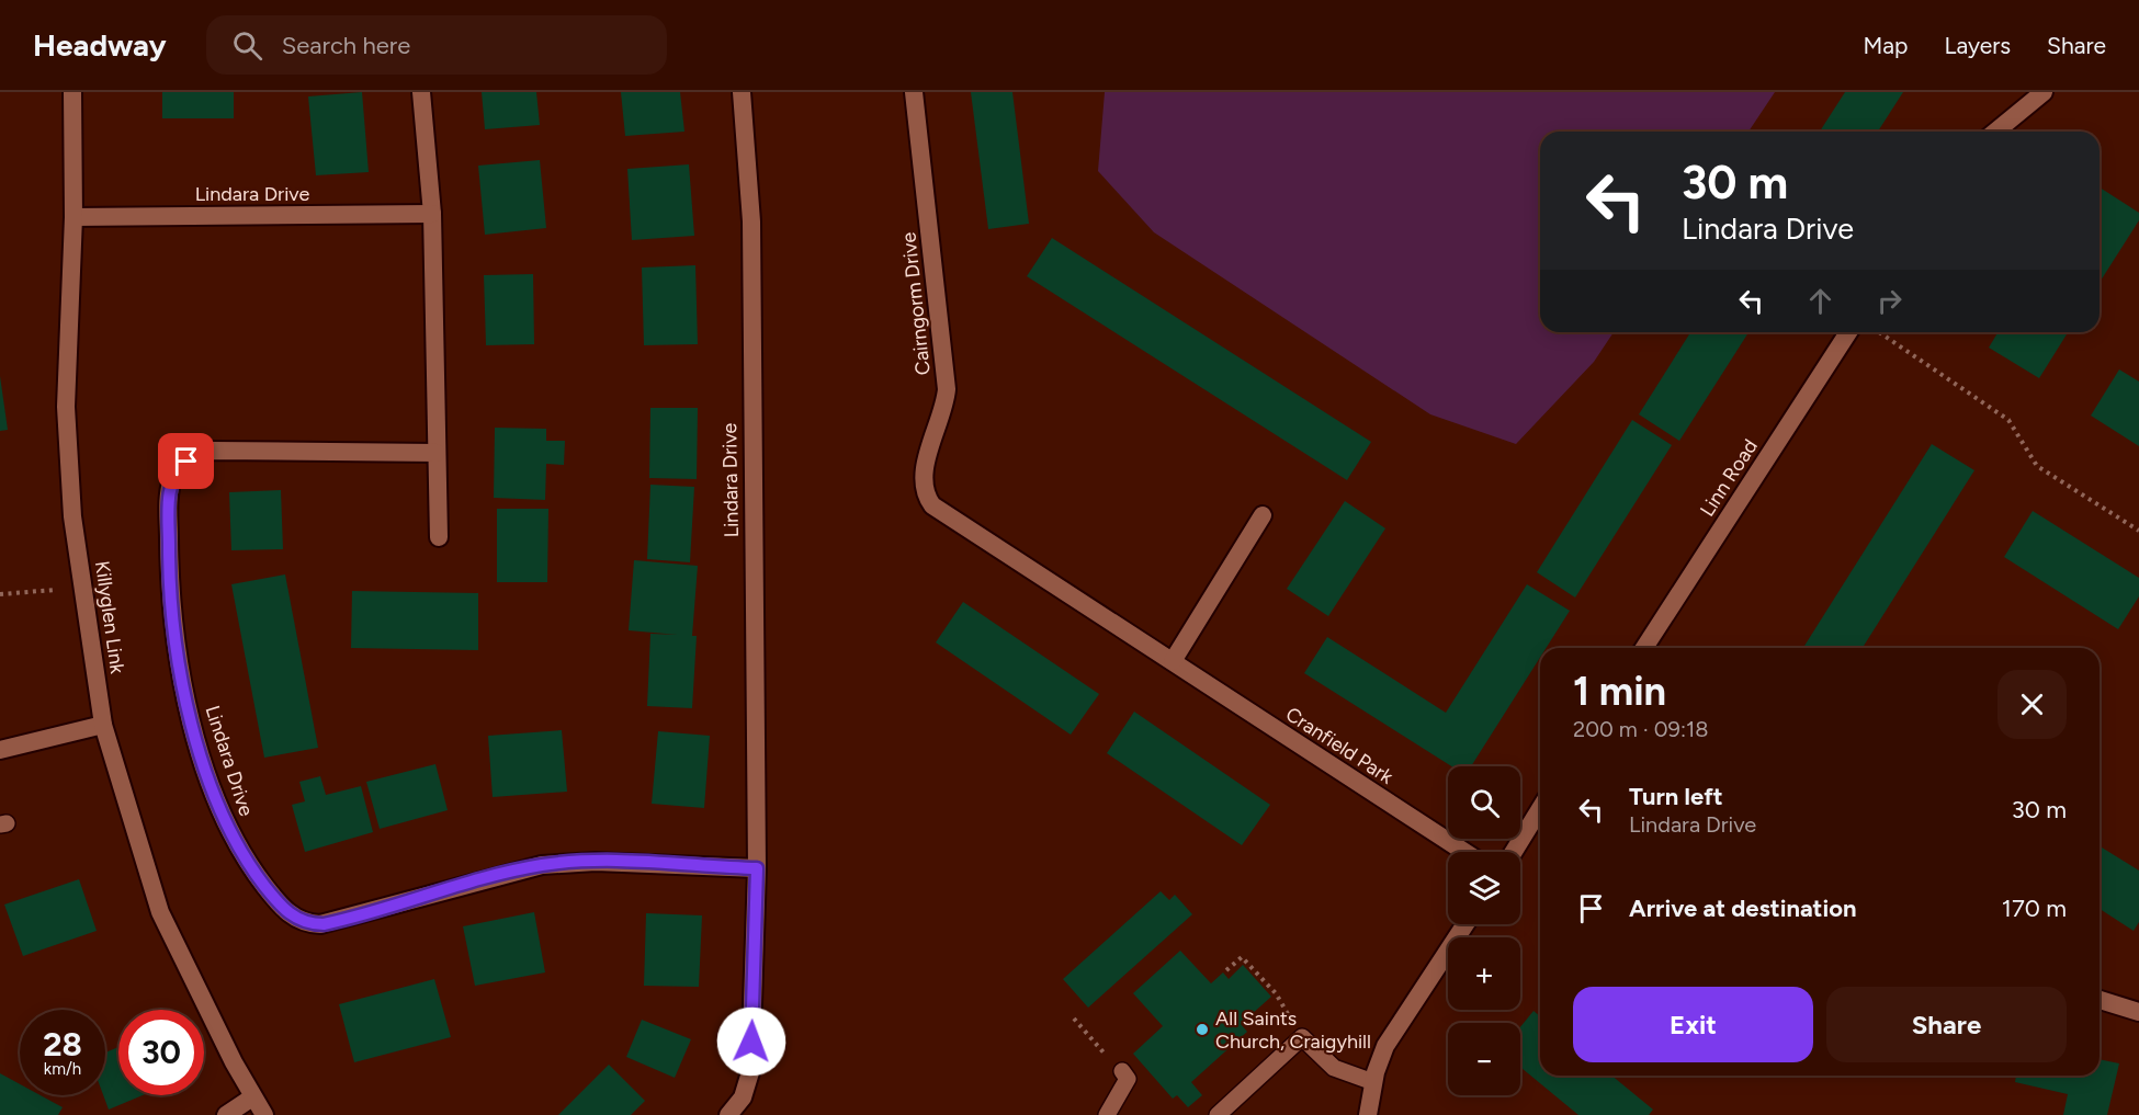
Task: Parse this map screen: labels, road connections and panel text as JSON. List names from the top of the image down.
{
  "streets": {
    "street": [
      "Lindara Drive",
      "Cairngorm Drive",
      "Linn Road",
      "Killyglen Link",
      "Cranfield Park"
    ]
  },
  "crossings": [
    ["Lindara Drive", "Killyglen Link"],
    ["Cairngorm Drive", "Cranfield Park"]
  ],
  "places": ["All Saints Church, Craigyhill"],
  "page": {
    "header": "Headway",
    "search": "Search here",
    "nav": ["Map", "Layers", "Share"],
    "turn": ["30 m", "Lindara Drive"],
    "heading": ["1 min", "200 m · 09:18"],
    "list": [
      {
        "name": "Turn left",
        "note": "Lindara Drive",
        "value": "30 m"
      },
      {
        "name": "Arrive at destination",
        "value": "170 m"
      }
    ],
    "map_buttons": ["+", "−"],
    "buttons": ["Exit", "Share"],
    "speed": "28 km/h",
    "limit": "30"
  }
}
